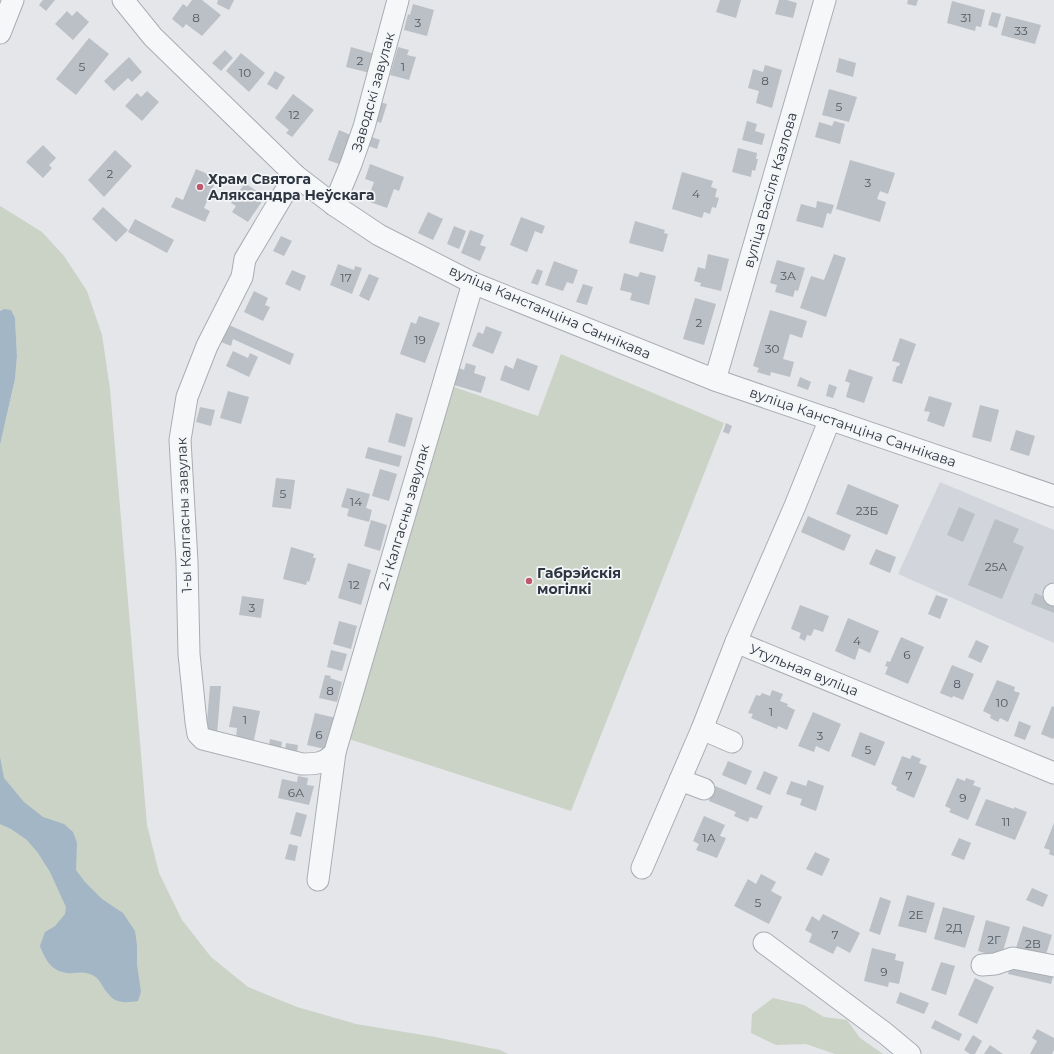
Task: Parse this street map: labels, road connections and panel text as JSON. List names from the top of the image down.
{
  "streets": {
    "street": [
      "Заводскі завулак",
      "вуліца Васіля Казлова",
      "вуліца Канстанціна Саннікава",
      "1-ы Калгасны завулак",
      "2-і Калгасны завулак",
      "Утульная вуліца"
    ]
  },
  "crossings": [
    ["Заводскі завулак", "вуліца Канстанціна Саннікава"],
    ["вуліца Васіля Казлова", "вуліца Канстанціна Саннікава"],
    ["вуліца Канстанціна Саннікава", "1-ы Калгасны завулак"],
    ["вуліца Канстанціна Саннікава", "2-і Калгасны завулак"],
    ["1-ы Калгасны завулак", "2-і Калгасны завулак"]
  ],
  "places": ["Храм Святога Аляксандра Неўскага", "Габрэйскія могілкі"],
  "house_numbers": [
    "8",
    "31",
    "3",
    "33",
    "2",
    "5",
    "1",
    "10",
    "8",
    "5",
    "12",
    "2",
    "3",
    "4",
    "3А",
    "17",
    "2",
    "19",
    "30",
    "5",
    "14",
    "23Б",
    "25А",
    "12",
    "3",
    "4",
    "6",
    "8",
    "8",
    "10",
    "1",
    "1",
    "6",
    "3",
    "5",
    "7",
    "6А",
    "9",
    "11",
    "1А",
    "5",
    "2Е",
    "2Д",
    "7",
    "2Г",
    "2В",
    "9"
  ]
}
